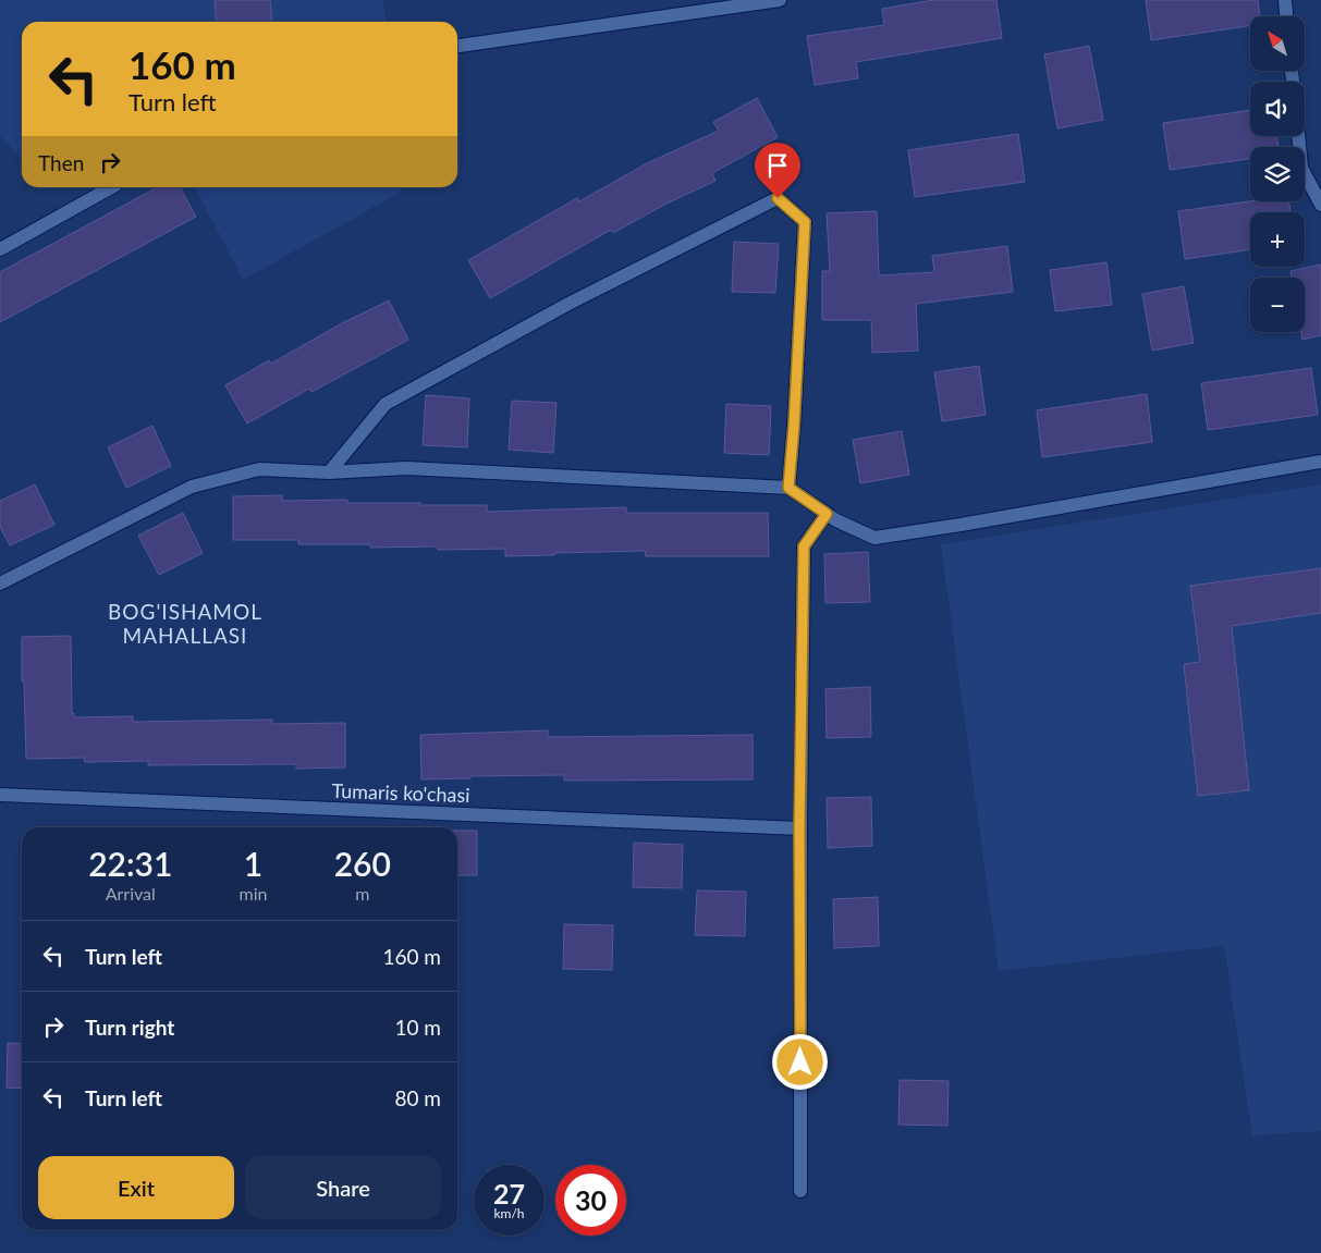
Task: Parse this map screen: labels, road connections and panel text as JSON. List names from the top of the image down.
{
  "streets": {
    "street": ["Tumaris ko'chasi"]
  },
  "districts": ["BOG'ISHAMOL MAHALLASI"],
  "north": "top left",
  "page": {
    "map_buttons": ["+", "−"],
    "turn": ["160 m", "Turn left"],
    "then": "Then",
    "eta": [
      "22:31",
      "Arrival",
      "1",
      "min",
      "260",
      "m"
    ],
    "list": [
      {
        "name": "Turn left",
        "value": "160 m"
      },
      {
        "name": "Turn right",
        "value": "10 m"
      },
      {
        "name": "Turn left",
        "value": "80 m"
      }
    ],
    "buttons": ["Exit", "Share"],
    "speed": "27 km/h",
    "limit": "30"
  }
}
